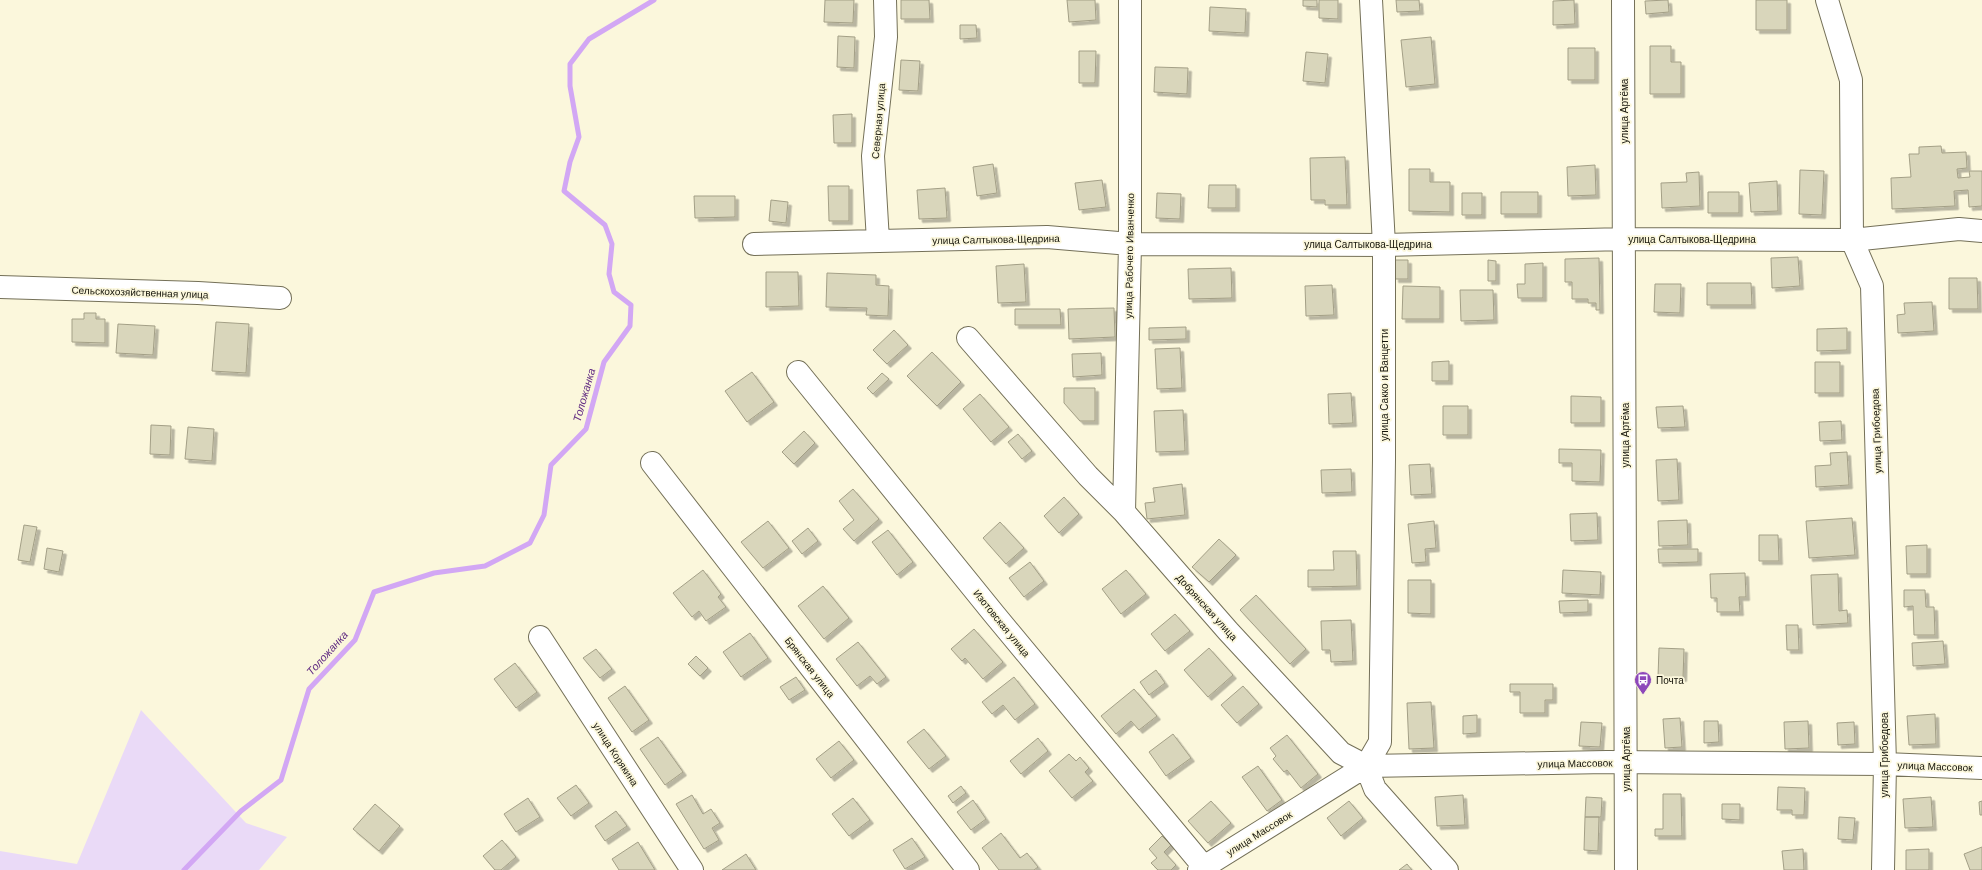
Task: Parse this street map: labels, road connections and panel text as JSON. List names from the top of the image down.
{
  "streets": {
    "street": [
      "улица Артёма",
      "Северная улица",
      "улица Салтыкова-Щедрина",
      "улица Рабочего Иванченко",
      "Сельскохозяйственная улица",
      "улица Сакко и Ванцетти",
      "улица Грибоедова",
      "Добрянская улица",
      "Изотовская улица",
      "Брянская улица",
      "улица Корякина",
      "улица Массовок"
    ]
  },
  "crossings": [
    ["улица Артёма", "улица Салтыкова-Щедрина"],
    ["улица Артёма", "улица Массовок"],
    ["Северная улица", "улица Салтыкова-Щедрина"],
    ["улица Салтыкова-Щедрина", "улица Рабочего Иванченко"],
    ["улица Салтыкова-Щедрина", "улица Сакко и Ванцетти"],
    ["улица Салтыкова-Щедрина", "улица Грибоедова"],
    ["улица Рабочего Иванченко", "Добрянская улица"],
    ["улица Сакко и Ванцетти", "Добрянская улица"],
    ["улица Сакко и Ванцетти", "улица Массовок"],
    ["улица Грибоедова", "улица Массовок"],
    ["Добрянская улица", "улица Массовок"],
    ["Изотовская улица", "улица Массовок"]
  ],
  "water": ["Толожанка"],
  "places": {
    "bus stop": ["Почта"]
  }
}
